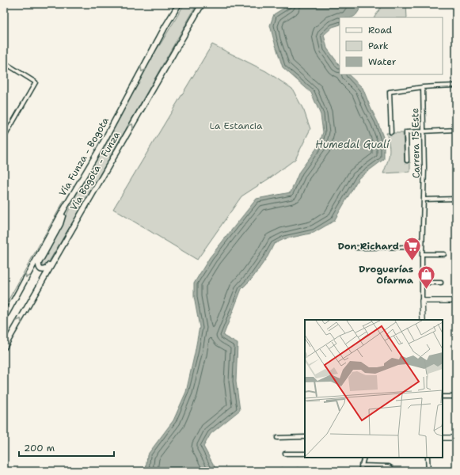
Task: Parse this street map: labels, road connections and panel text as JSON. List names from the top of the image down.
{
  "streets": {
    "main road": ["Vía Funza - Bogota", "Vía Bogota - Funza"],
    "street": ["Carrera 15 Este"]
  },
  "one_way": ["Vía Funza - Bogota", "Vía Bogota - Funza"],
  "water": ["Humedal Gualí"],
  "parks": ["La Estancia"],
  "places": {
    "supermarket": ["Don Richard"],
    "shop": ["Droguerías Ofarma"]
  },
  "legend": ["Road", "Park", "Water"],
  "scale_bar": "200 m"
}
